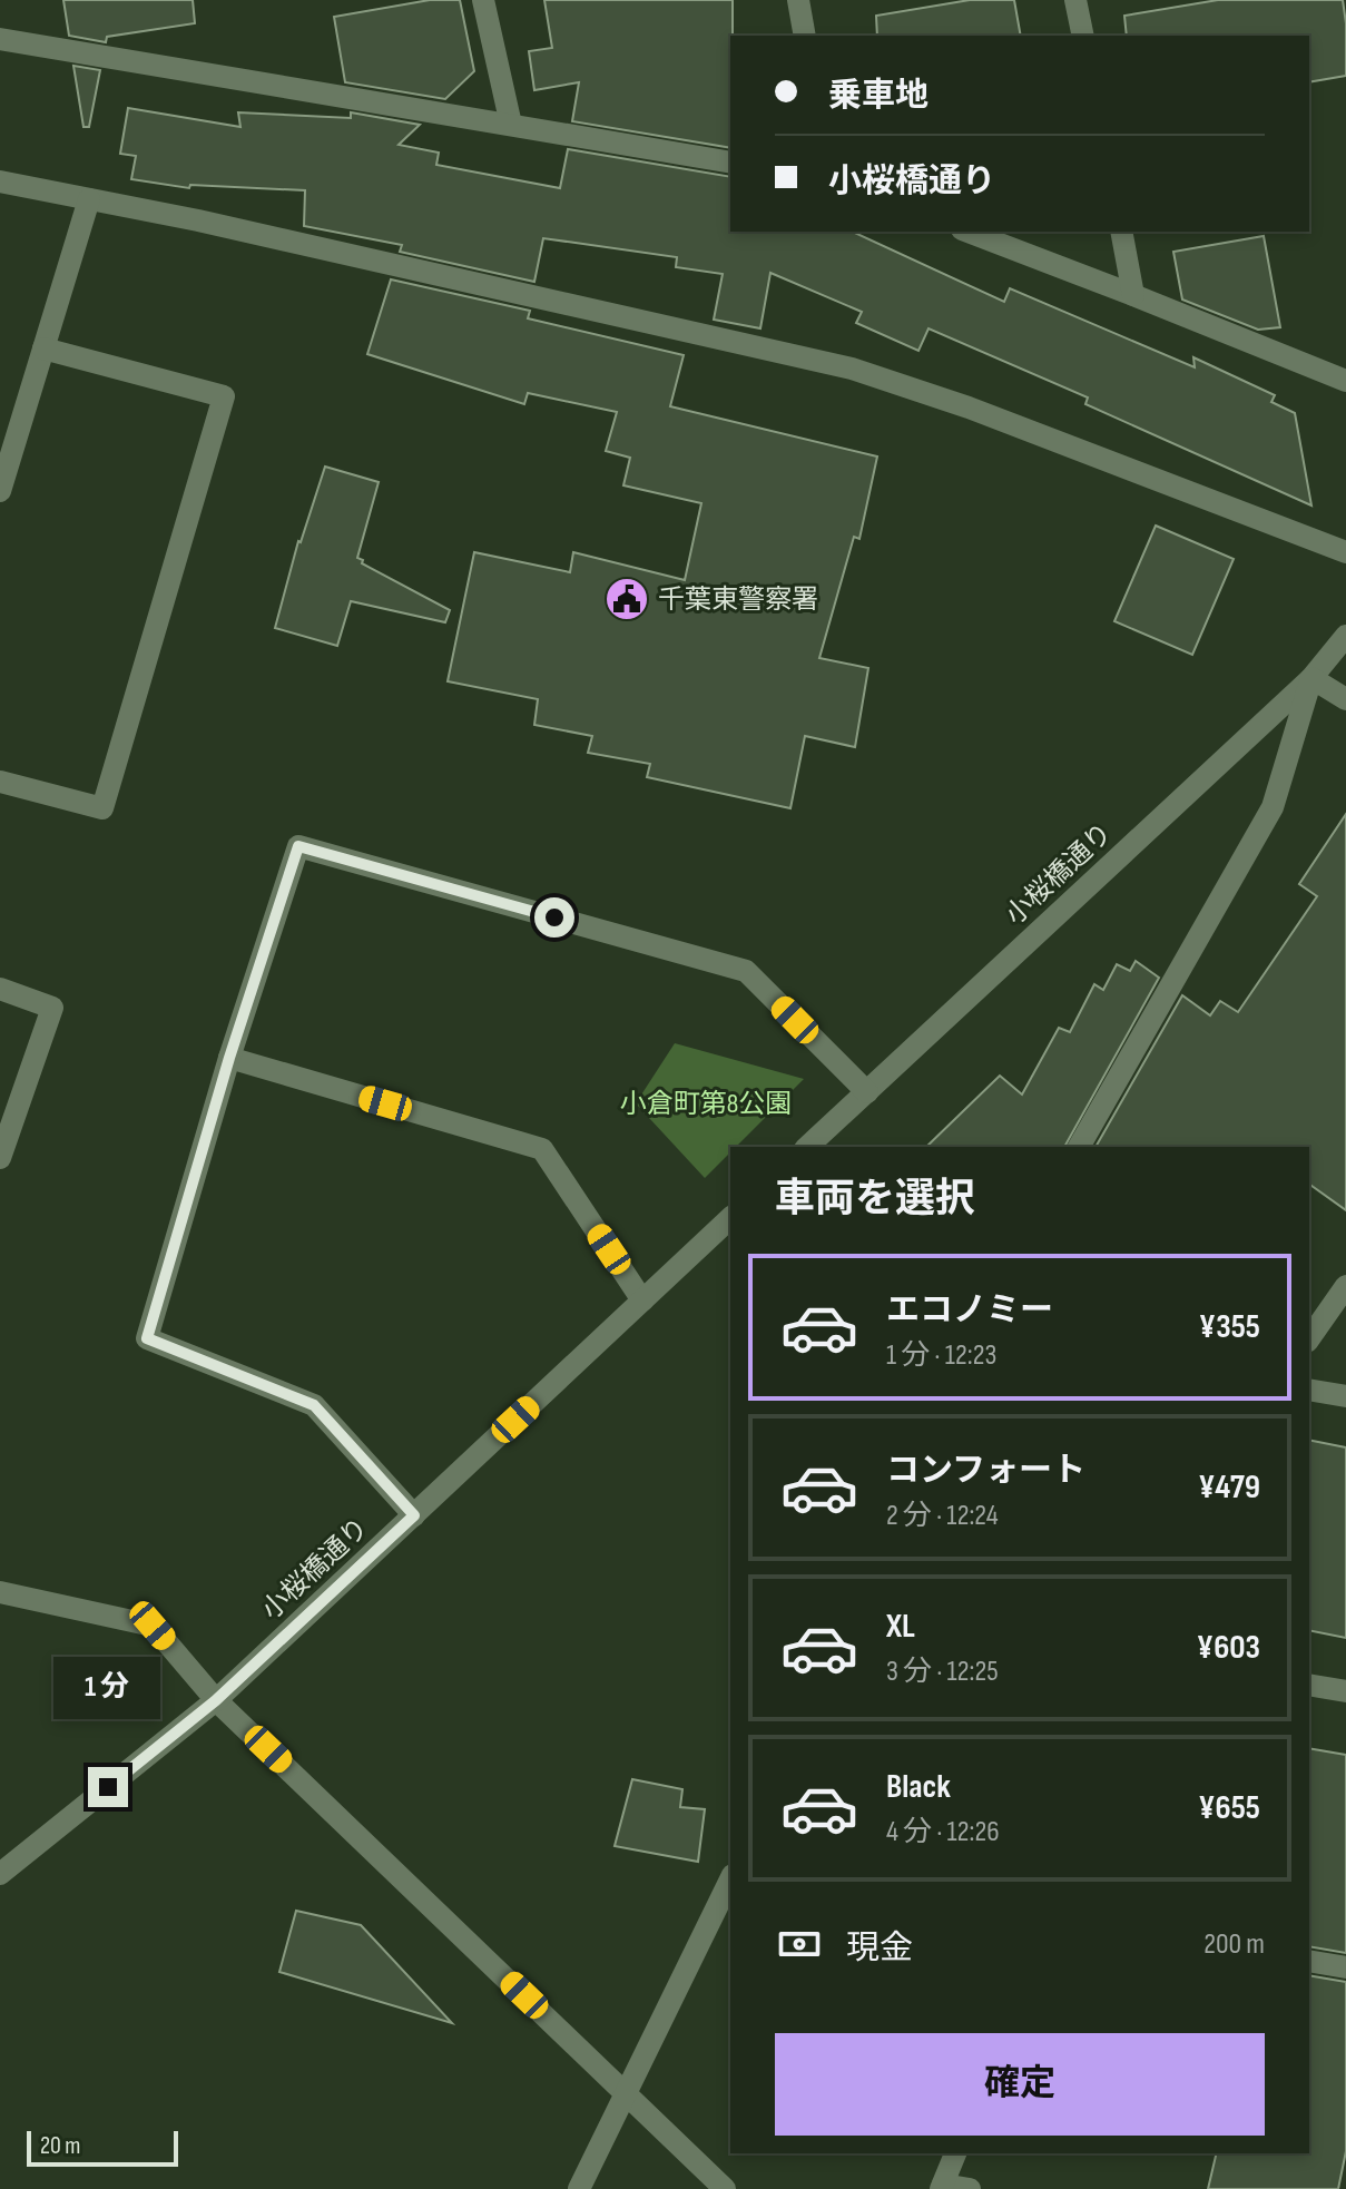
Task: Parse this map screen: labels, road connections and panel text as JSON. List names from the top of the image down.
{
  "streets": {
    "street": ["小桜橋通り"]
  },
  "parks": ["小倉町第8公園"],
  "places": {
    "public building": ["千葉東警察署"]
  },
  "scale_bar": "20 m",
  "page": {
    "banner": ["乗車地", "小桜橋通り"],
    "heading": "車両を選択",
    "list": [
      {
        "name": "エコノミー",
        "note": "1 分 · 12:23",
        "value": "¥355"
      },
      {
        "name": "コンフォート",
        "note": "2 分 · 12:24",
        "value": "¥479"
      },
      {
        "name": "XL",
        "note": "3 分 · 12:25",
        "value": "¥603"
      },
      {
        "name": "Black",
        "note": "4 分 · 12:26",
        "value": "¥655"
      }
    ],
    "bubble": "1 分",
    "pay": ["現金", "200 m"],
    "buttons": "確定",
    "scale": "20 m"
  }
}
